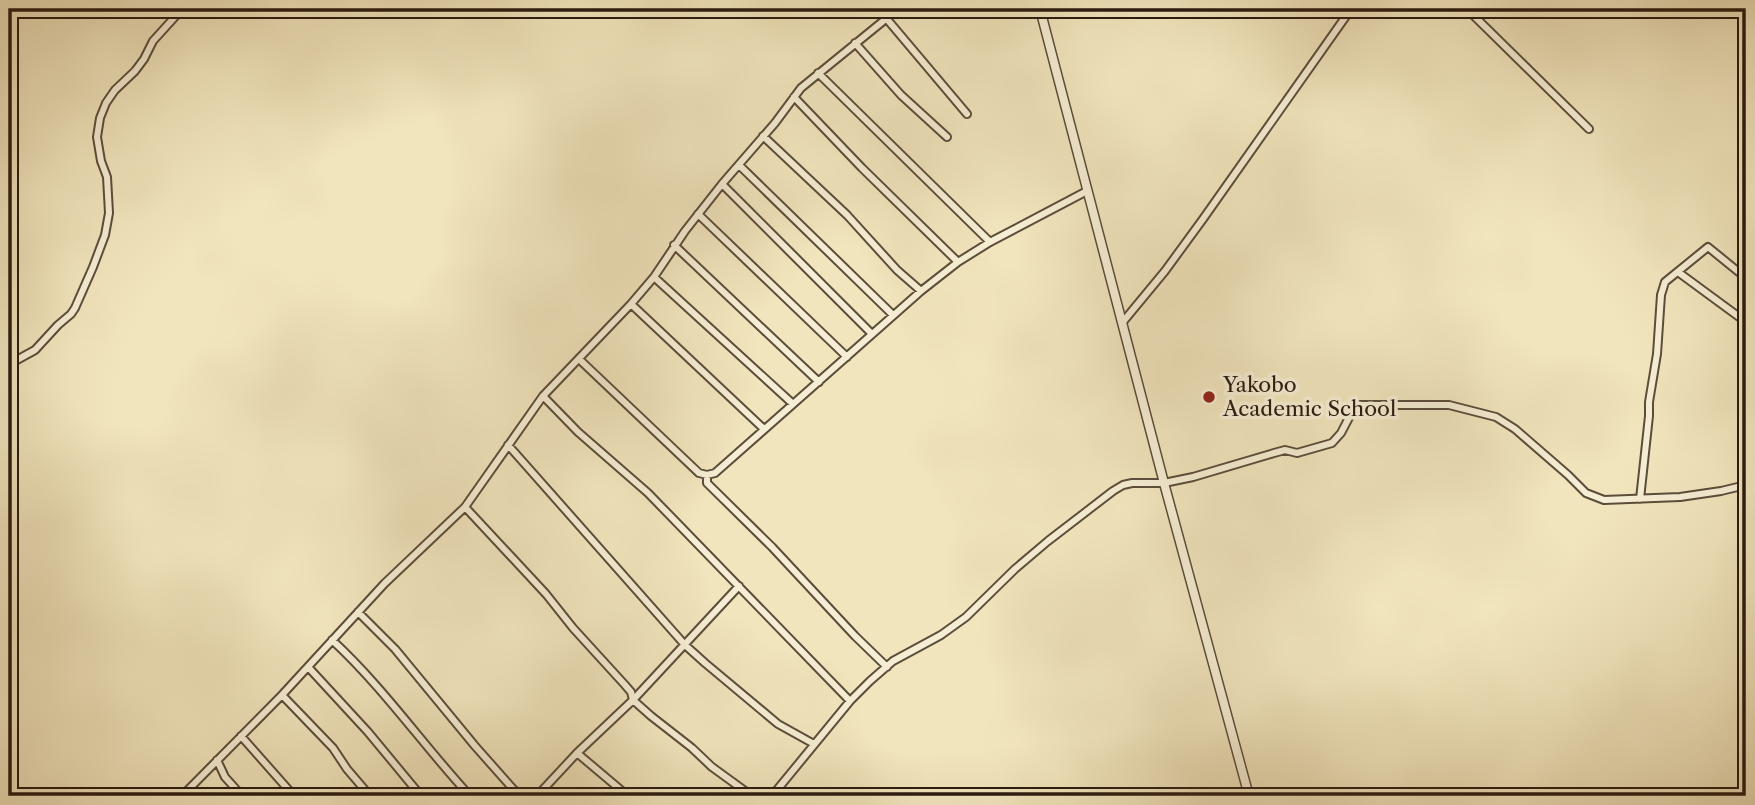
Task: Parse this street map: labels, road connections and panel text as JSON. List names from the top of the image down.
{
  "places": ["Yakobo Academic School"]
}
